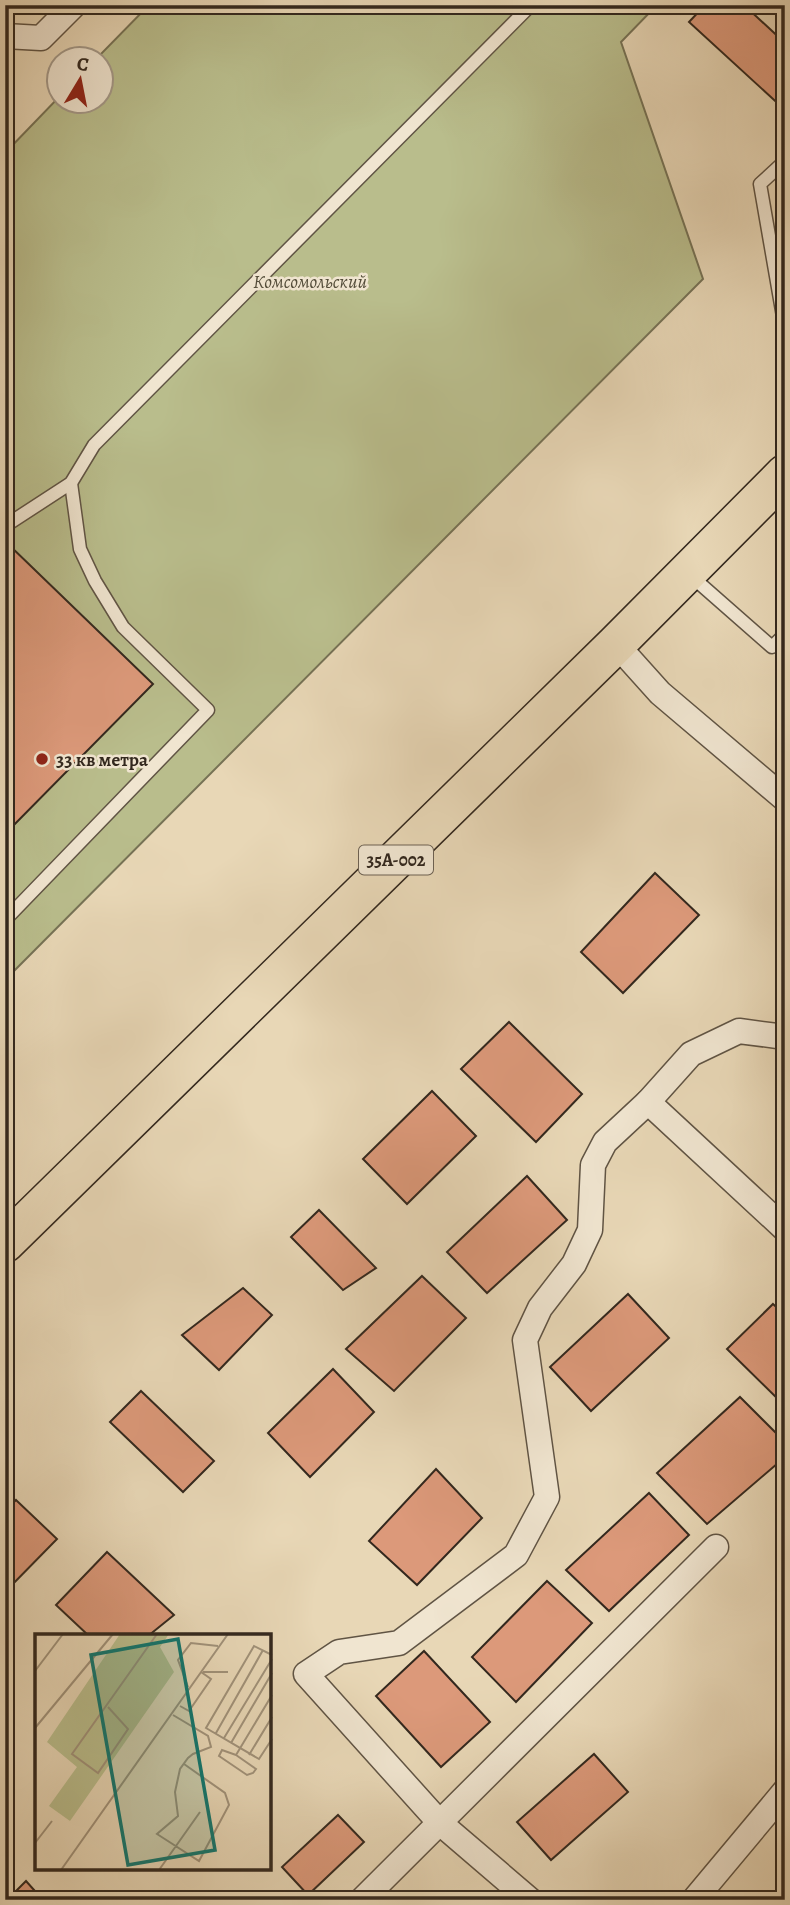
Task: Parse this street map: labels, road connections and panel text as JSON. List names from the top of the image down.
{
  "streets": {
    "highway": ["35А-002"]
  },
  "parks": ["Комсомольский"],
  "places": ["33 кв метра"],
  "north": "top"
}
